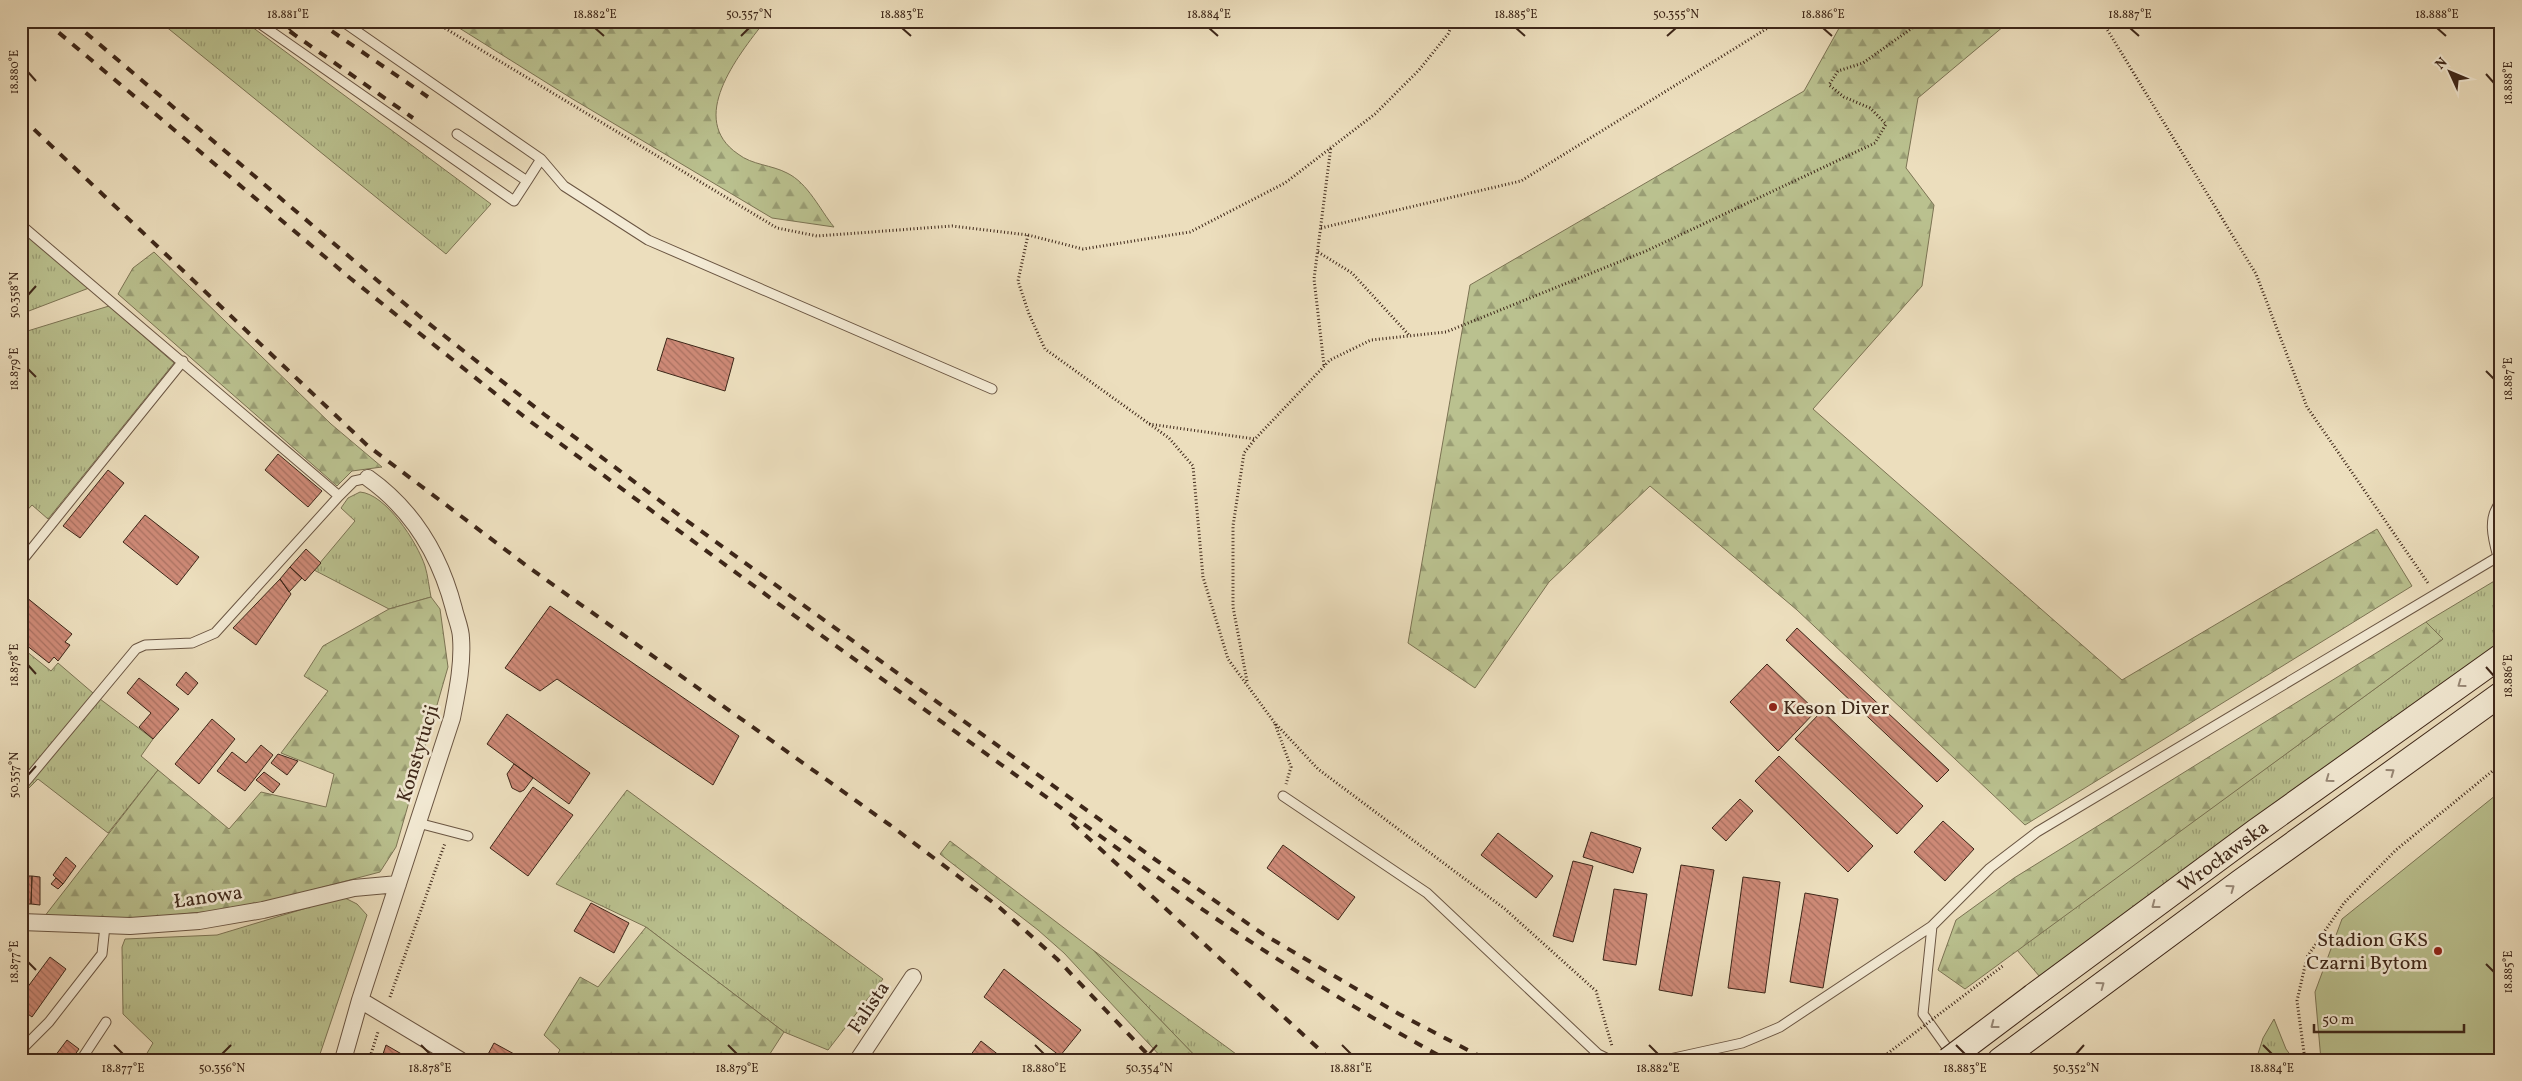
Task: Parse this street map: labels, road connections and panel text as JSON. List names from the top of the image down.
{
  "streets": {
    "main road": ["Wrocławska"],
    "street": ["Konstytucji", "Łanowa", "Falista"]
  },
  "crossings": [
    ["Konstytucji", "Łanowa"]
  ],
  "places": ["Keson Diver", "Stadion GKS Czarni Bytom"],
  "scale_bar": "50 m",
  "north": "top left",
  "coordinates": [
    "18.881°E",
    "18.882°E",
    "50.357°N",
    "18.883°E",
    "18.884°E",
    "18.885°E",
    "50.355°N",
    "18.886°E",
    "18.887°E",
    "18.888°E",
    "18.880°E",
    "50.358°N",
    "18.879°E",
    "18.878°E",
    "18.877°E",
    "50.356°N",
    "50.354°N",
    "50.352°N"
  ]
}
